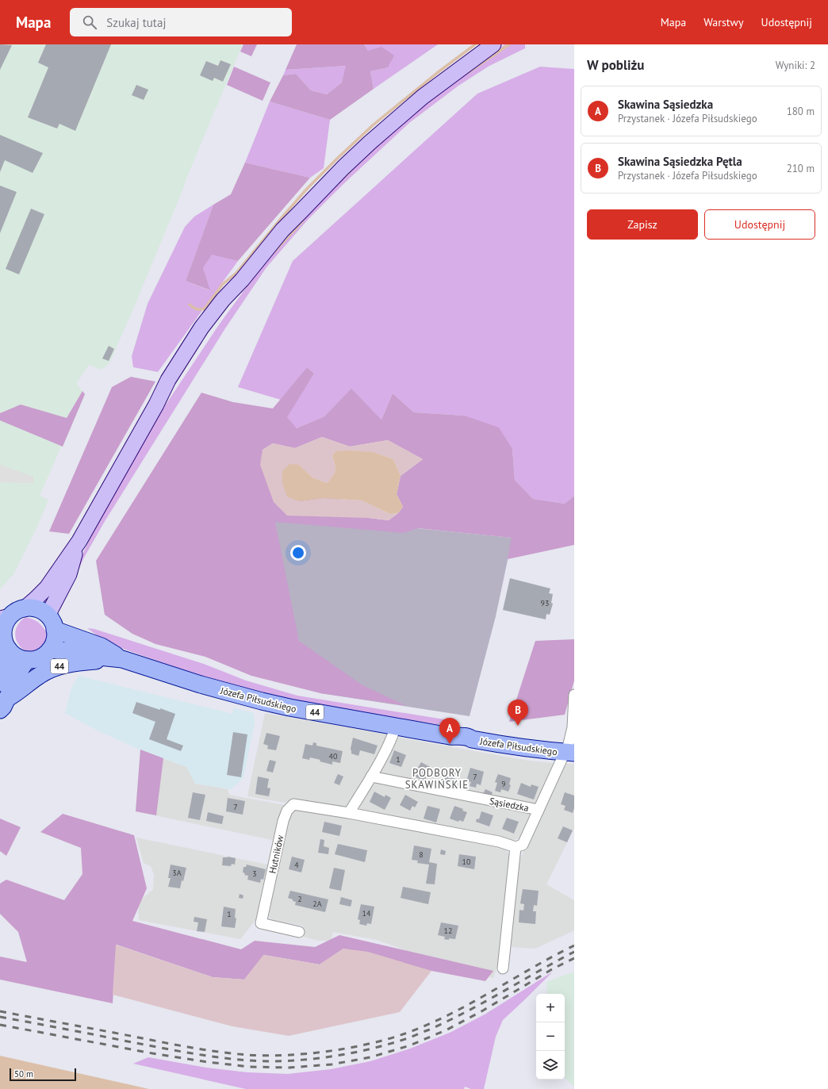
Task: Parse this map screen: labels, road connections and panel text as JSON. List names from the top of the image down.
{
  "streets": {
    "main road": ["44", "Józefa Piłsudskiego"],
    "street": ["Sąsiedzka", "Hutników"]
  },
  "crossings": [
    ["44", "Józefa Piłsudskiego"],
    ["Sąsiedzka", "Hutników"]
  ],
  "districts": ["PODBORY SKAWIŃSKIE"],
  "house_numbers": [
    "93",
    "40",
    "1",
    "7",
    "9",
    "7",
    "8",
    "10",
    "4",
    "3A",
    "3",
    "2",
    "2A",
    "14",
    "1",
    "12"
  ],
  "scale_bar": "50 m",
  "page": {
    "header": "Mapa",
    "search": "Szukaj tutaj",
    "nav": ["Mapa", "Warstwy", "Udostępnij"],
    "heading": ["W pobliżu", "Wyniki: 2"],
    "list": [
      {
        "mark": "A",
        "name": "Skawina Sąsiedzka",
        "note": "Przystanek · Józefa Piłsudskiego",
        "value": "180 m"
      },
      {
        "mark": "B",
        "name": "Skawina Sąsiedzka Pętla",
        "note": "Przystanek · Józefa Piłsudskiego",
        "value": "210 m"
      }
    ],
    "buttons": ["Zapisz", "Udostępnij"],
    "pins": ["B", "A"],
    "map_buttons": ["+", "−"],
    "scale": "50 m"
  }
}
